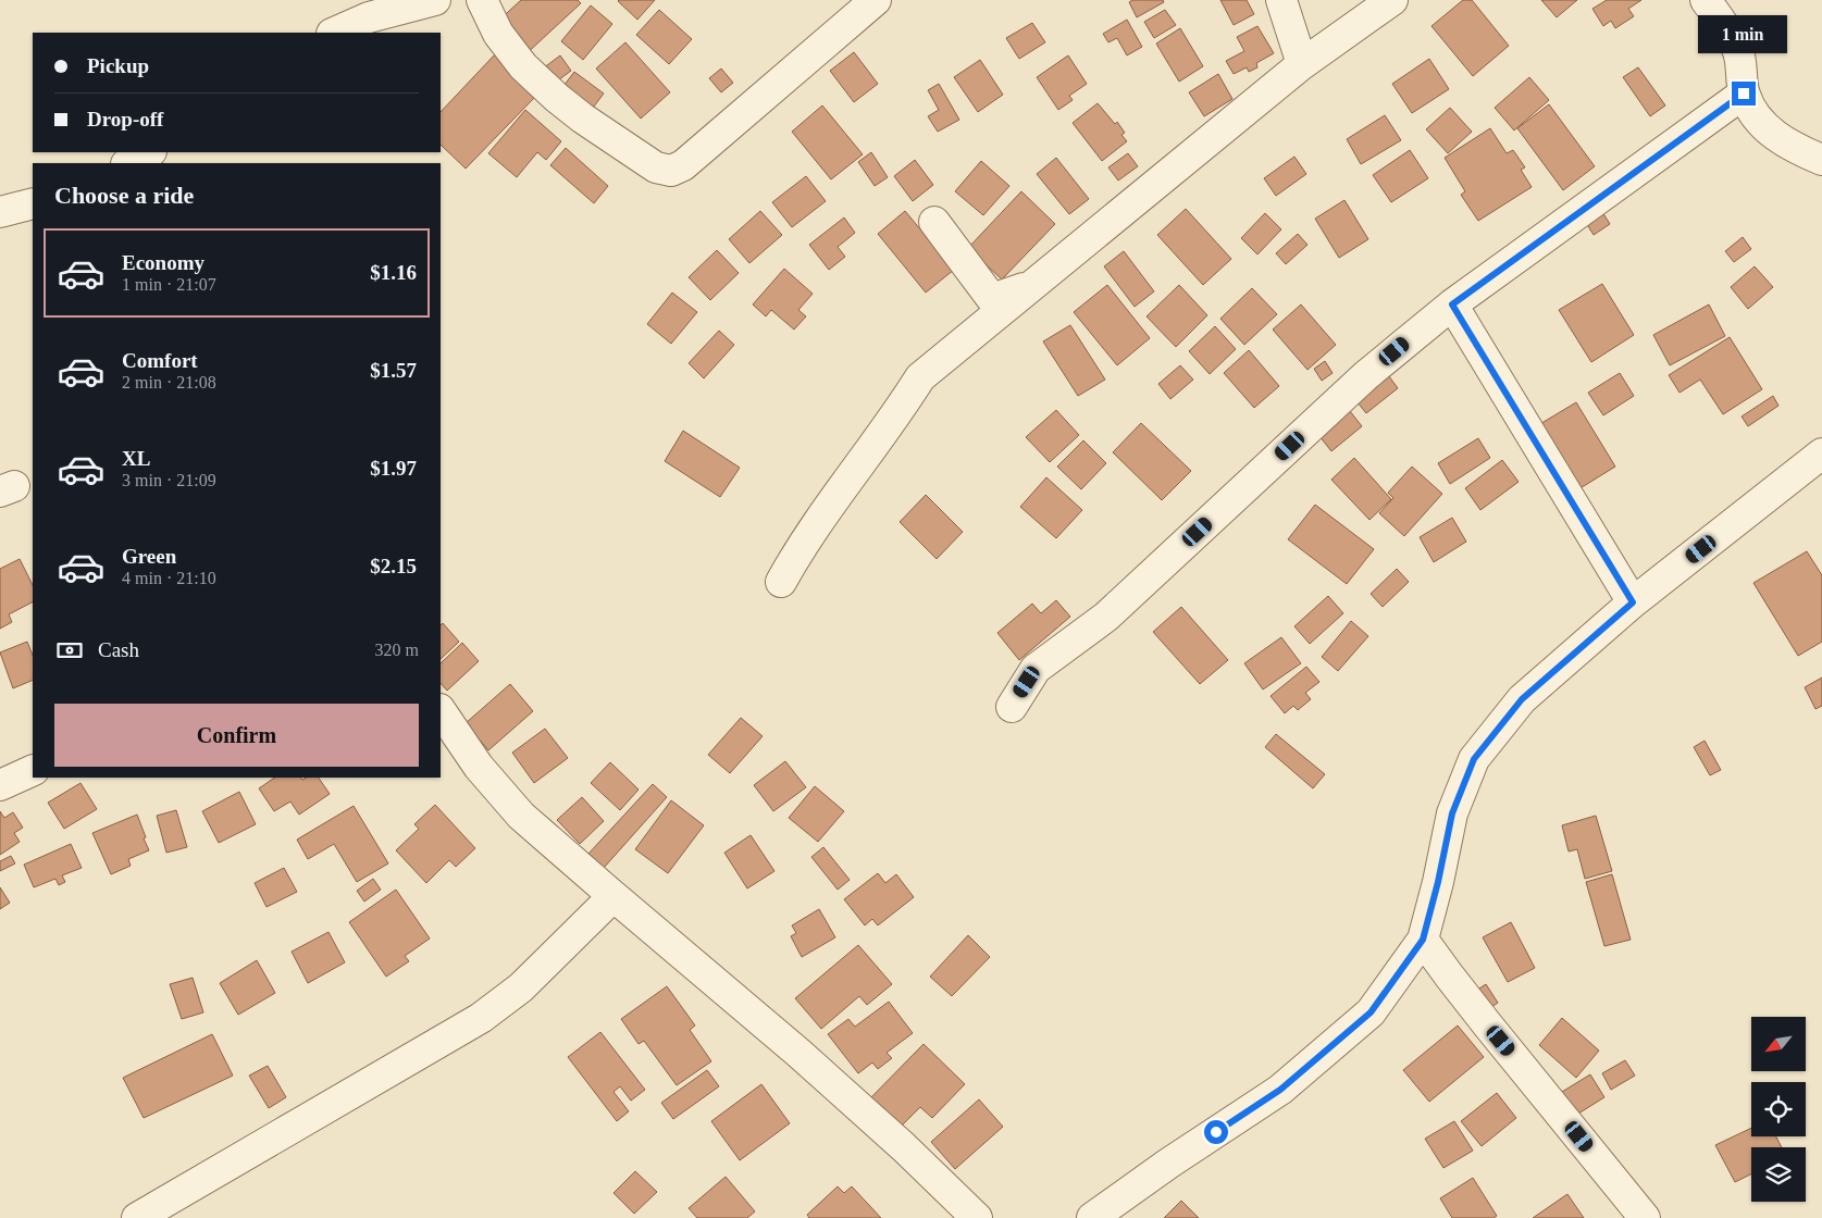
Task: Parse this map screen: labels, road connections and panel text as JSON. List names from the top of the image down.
{
  "north": "bottom left",
  "page": {
    "bubble": "1 min",
    "banner": ["Pickup", "Drop-off"],
    "heading": "Choose a ride",
    "list": [
      {
        "name": "Economy",
        "note": "1 min · 21:07",
        "value": "$1.16"
      },
      {
        "name": "Comfort",
        "note": "2 min · 21:08",
        "value": "$1.57"
      },
      {
        "name": "XL",
        "note": "3 min · 21:09",
        "value": "$1.97"
      },
      {
        "name": "Green",
        "note": "4 min · 21:10",
        "value": "$2.15"
      }
    ],
    "pay": ["Cash", "320 m"],
    "buttons": "Confirm"
  }
}
